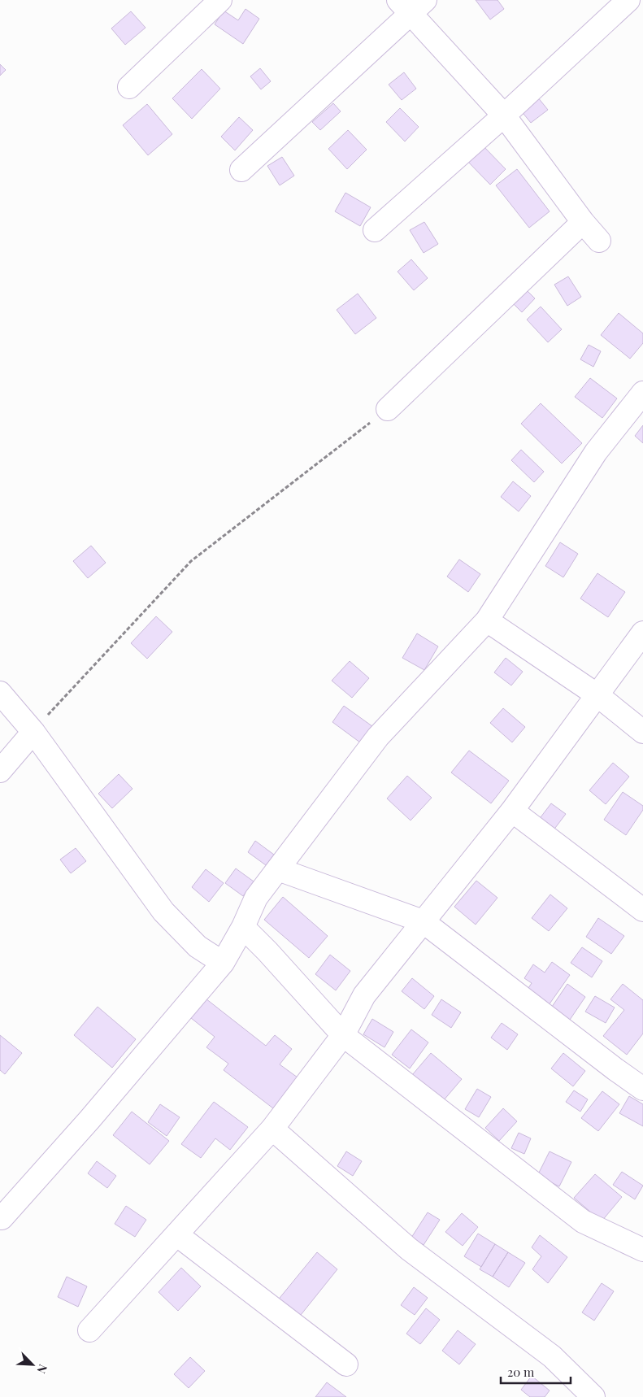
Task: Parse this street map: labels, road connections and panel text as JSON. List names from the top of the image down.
{
  "scale_bar": "20 m",
  "north": "bottom right"
}
